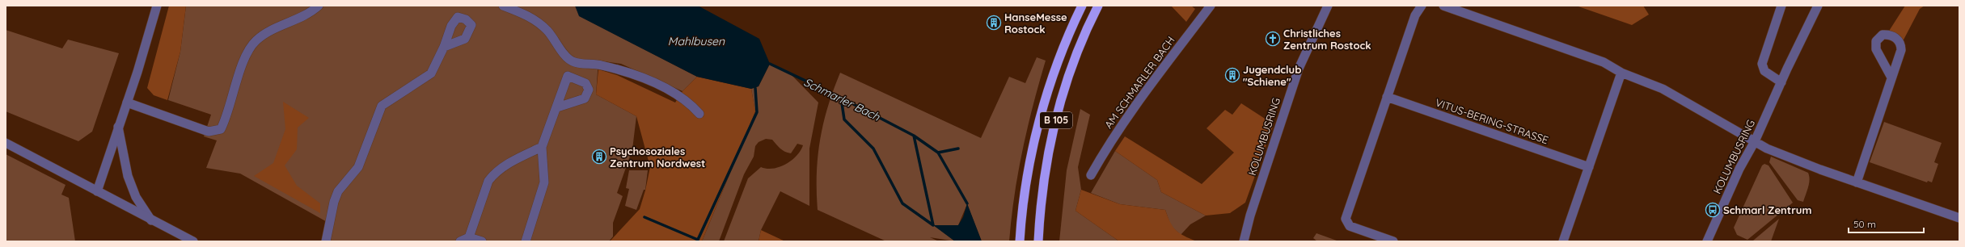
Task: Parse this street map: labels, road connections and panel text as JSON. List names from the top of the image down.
{
  "streets": {
    "highway": ["B 105"],
    "street": ["AM SCHMARLER BACH", "VITUS-BERING-STRASSE", "KOLUMBUSRING"]
  },
  "water": ["Mahlbusen", "Schmarler Bach"],
  "places": {
    "building": ["HanseMesse Rostock", "Jugendclub \"Schiene\"", "Psychosoziales Zentrum Nordwest"],
    "church": ["Christliches Zentrum Rostock"],
    "bus stop": ["Schmarl Zentrum"]
  },
  "scale_bar": "50 m"
}
